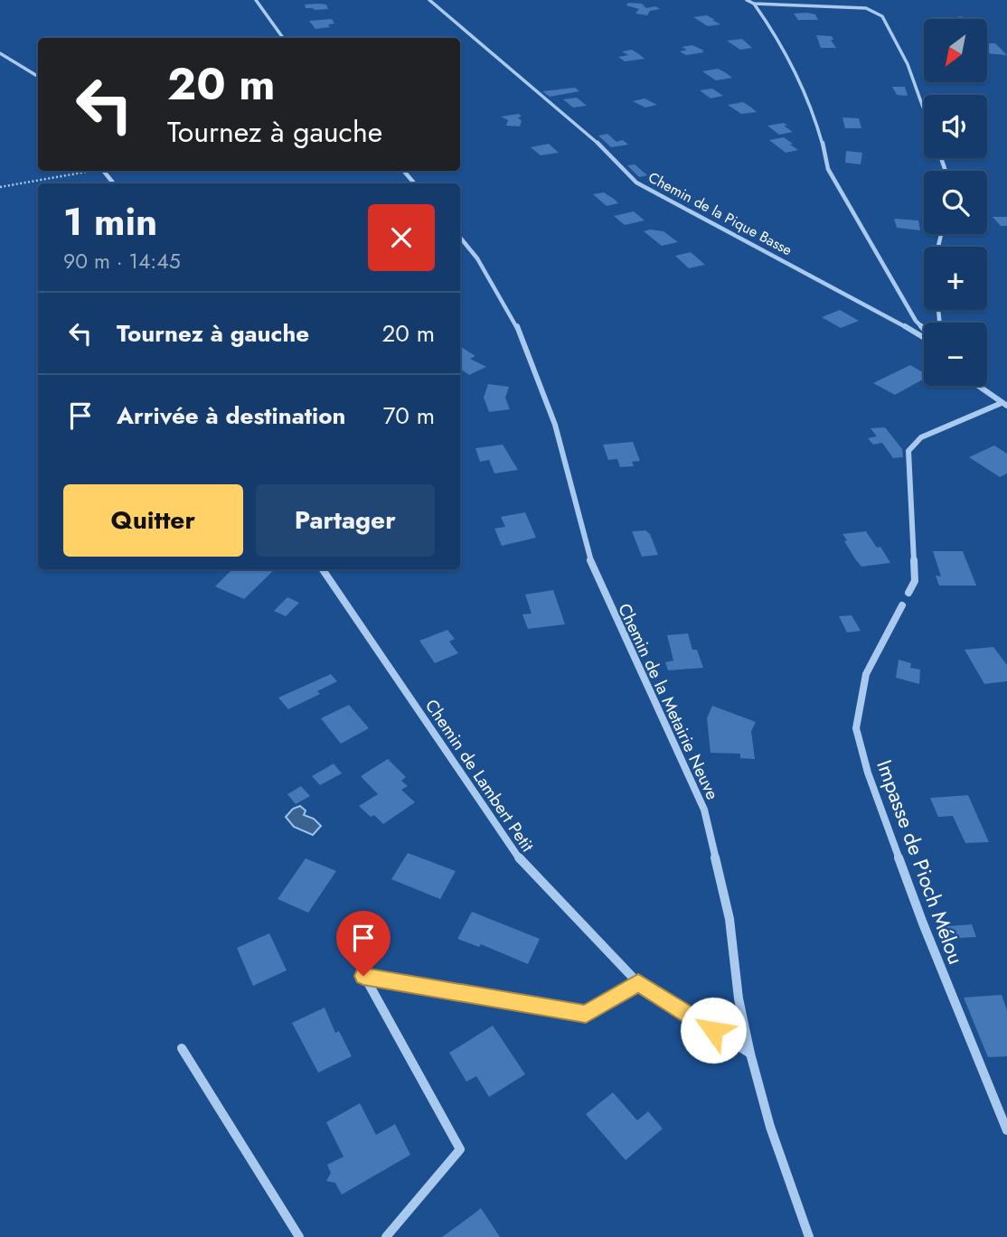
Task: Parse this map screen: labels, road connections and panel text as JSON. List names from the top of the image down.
{
  "streets": {
    "street": [
      "Chemin de la Pique Basse",
      "Chemin de la Metairie Neuve",
      "Chemin de Lambert Petit",
      "Impasse de Pioch Mélou"
    ]
  },
  "crossings": [
    ["Chemin de la Metairie Neuve", "Chemin de Lambert Petit"]
  ],
  "north": "bottom left",
  "page": {
    "map_buttons": ["+", "−"],
    "turn": ["20 m", "Tournez à gauche"],
    "heading": ["1 min", "90 m · 14:45"],
    "list": [
      {
        "name": "Tournez à gauche",
        "value": "20 m"
      },
      {
        "name": "Arrivée à destination",
        "value": "70 m"
      }
    ],
    "buttons": ["Quitter", "Partager"]
  }
}
